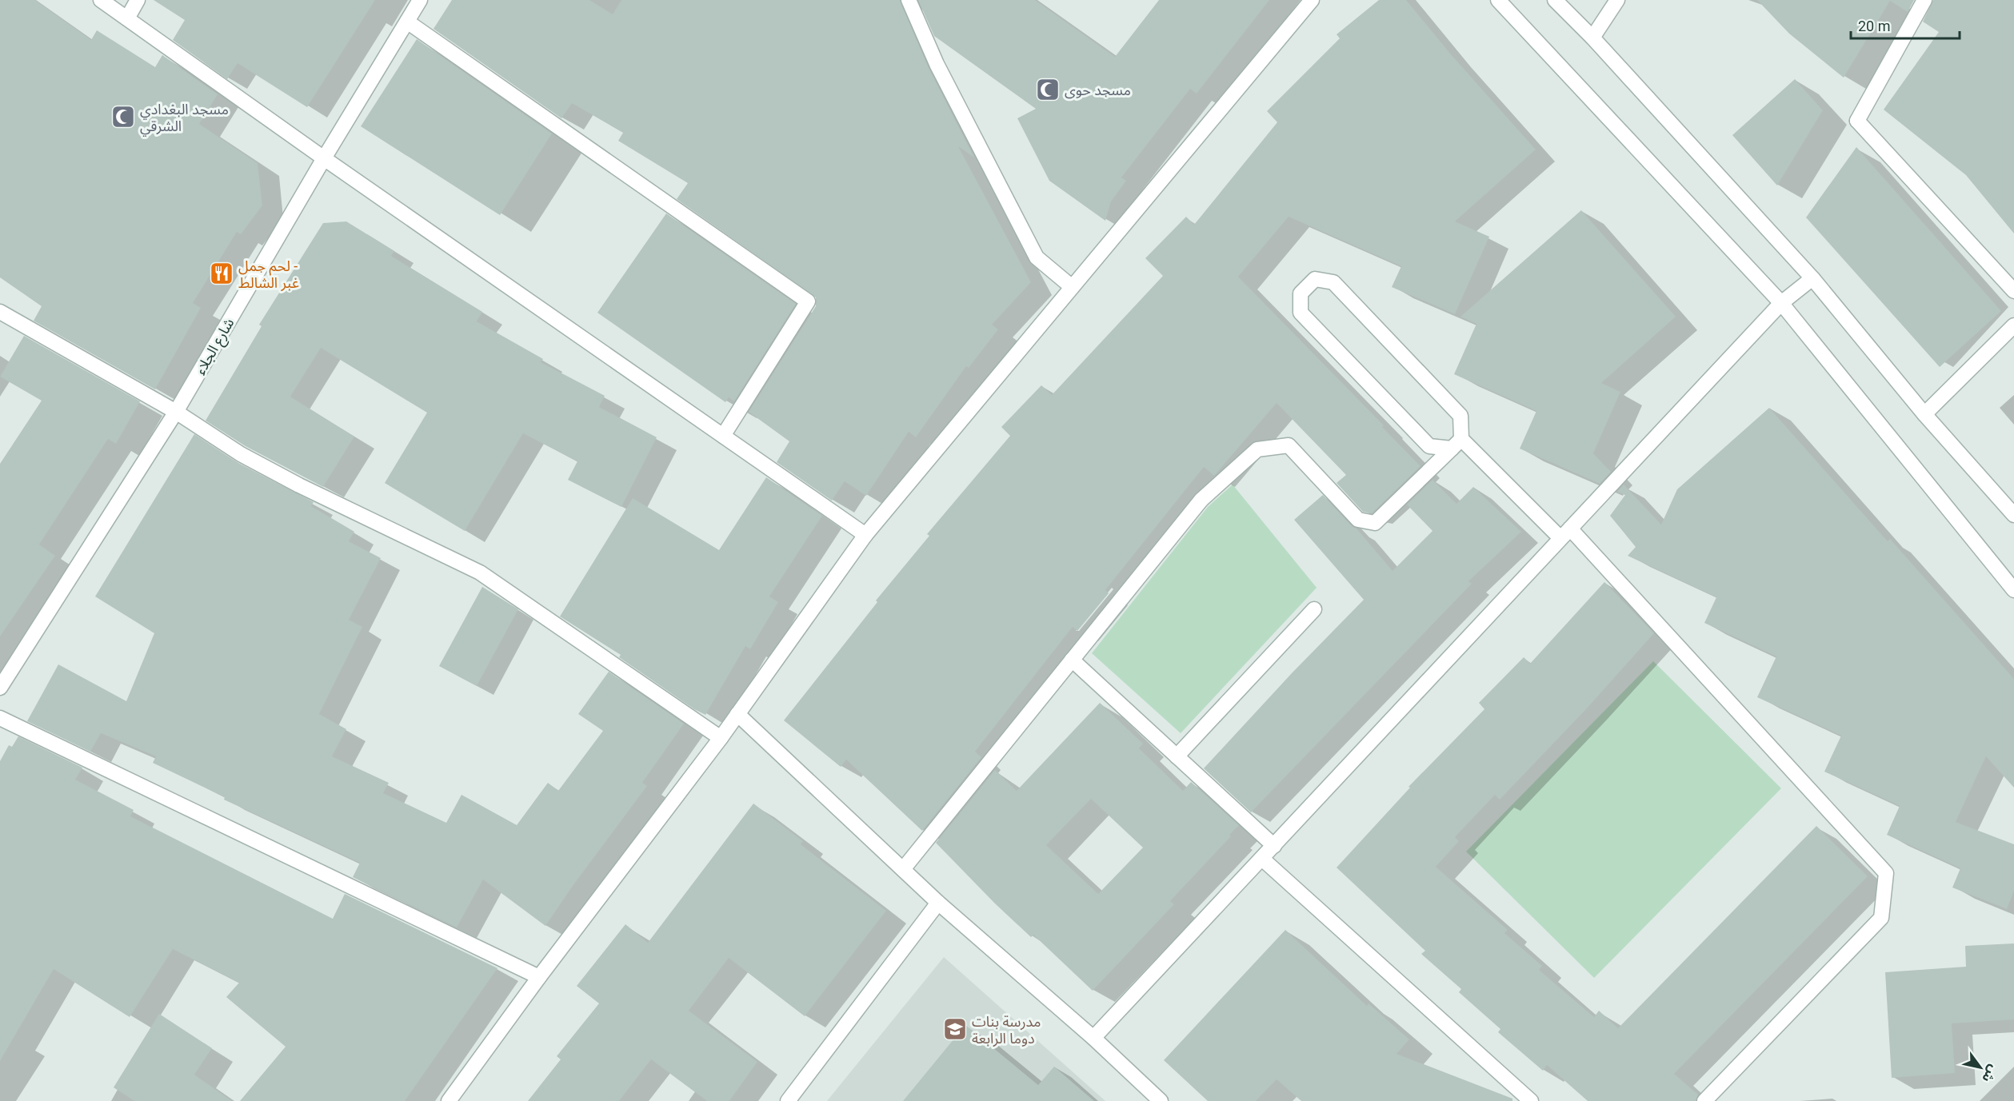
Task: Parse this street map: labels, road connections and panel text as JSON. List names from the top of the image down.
{
  "streets": {
    "street": ["شارع الجلاء"]
  },
  "places": {
    "mosque": ["مسجد حوى", "مسجد البغدادي الشرقي"],
    "restaurant": ["لحم جمل - غبر الشالط"],
    "school or university": ["مدرسة بنات دوما الرابعة"]
  },
  "scale_bar": "20 m",
  "north": "bottom right"
}
